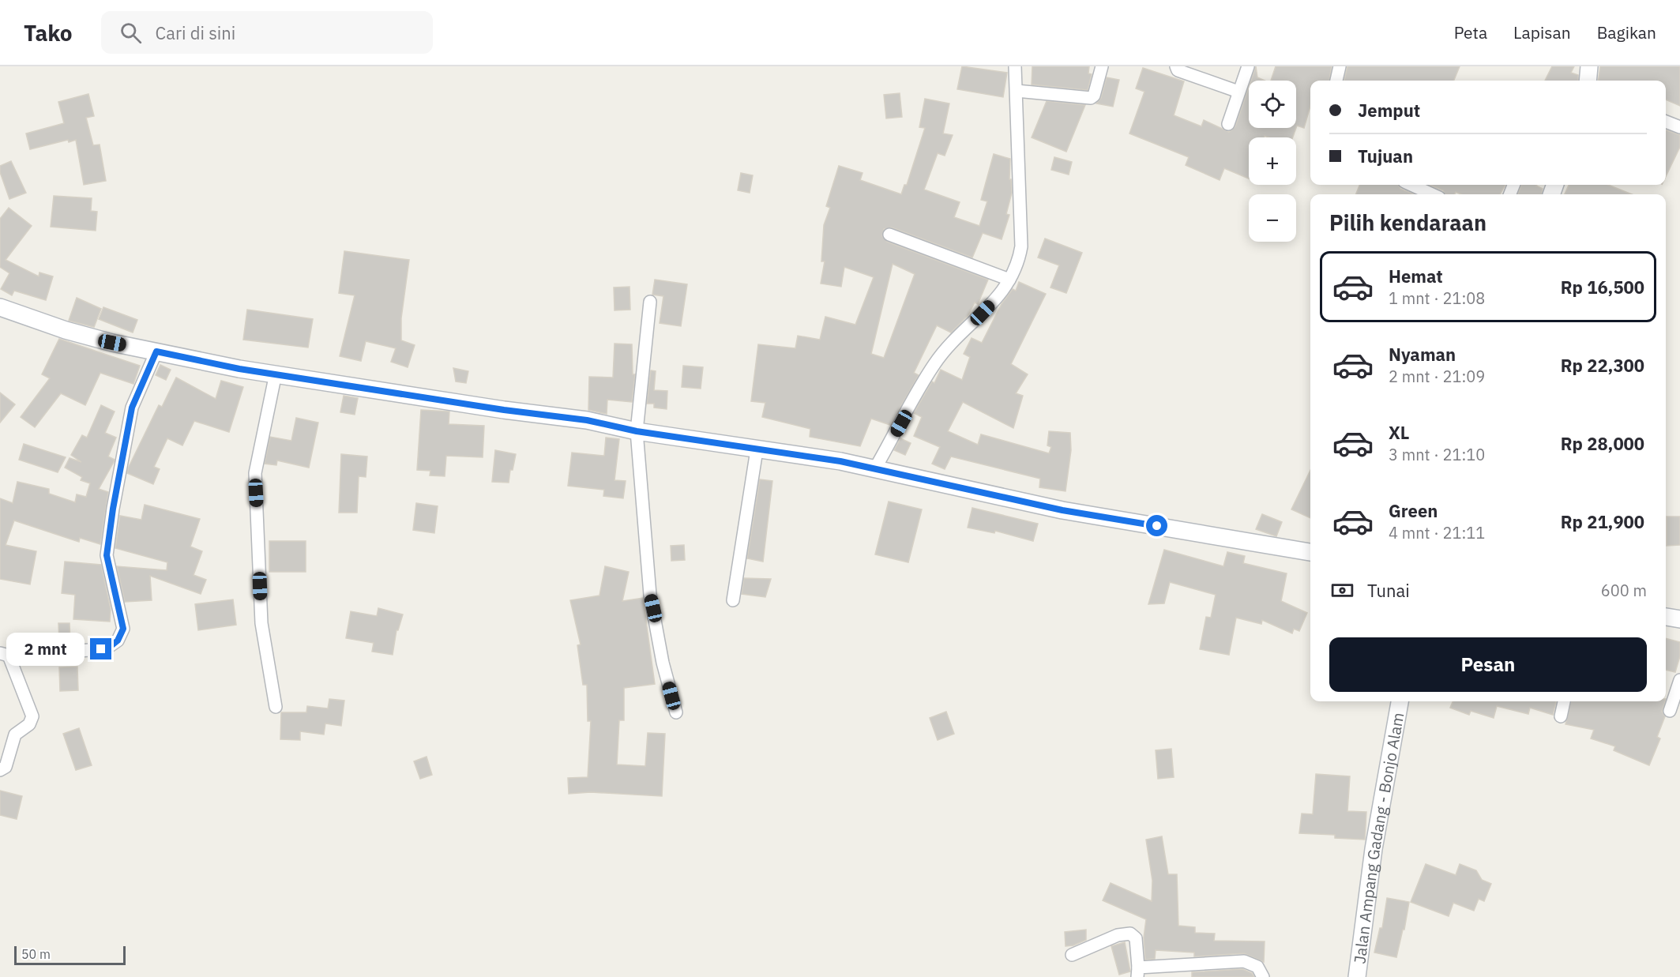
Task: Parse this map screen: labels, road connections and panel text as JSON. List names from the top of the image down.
{
  "streets": {
    "street": ["Jalan Ampang Gadang - Bonjo Alam"]
  },
  "scale_bar": "50 m",
  "page": {
    "header": "Tako",
    "search": "Cari di sini",
    "nav": ["Peta", "Lapisan", "Bagikan"],
    "map_buttons": ["+", "−"],
    "banner": ["Jemput", "Tujuan"],
    "heading": "Pilih kendaraan",
    "list": [
      {
        "name": "Hemat",
        "note": "1 mnt · 21:08",
        "value": "Rp 16,500"
      },
      {
        "name": "Nyaman",
        "note": "2 mnt · 21:09",
        "value": "Rp 22,300"
      },
      {
        "name": "XL",
        "note": "3 mnt · 21:10",
        "value": "Rp 28,000"
      },
      {
        "name": "Green",
        "note": "4 mnt · 21:11",
        "value": "Rp 21,900"
      }
    ],
    "pay": ["Tunai", "600 m"],
    "buttons": "Pesan",
    "bubble": "2 mnt",
    "scale": "50 m"
  }
}
